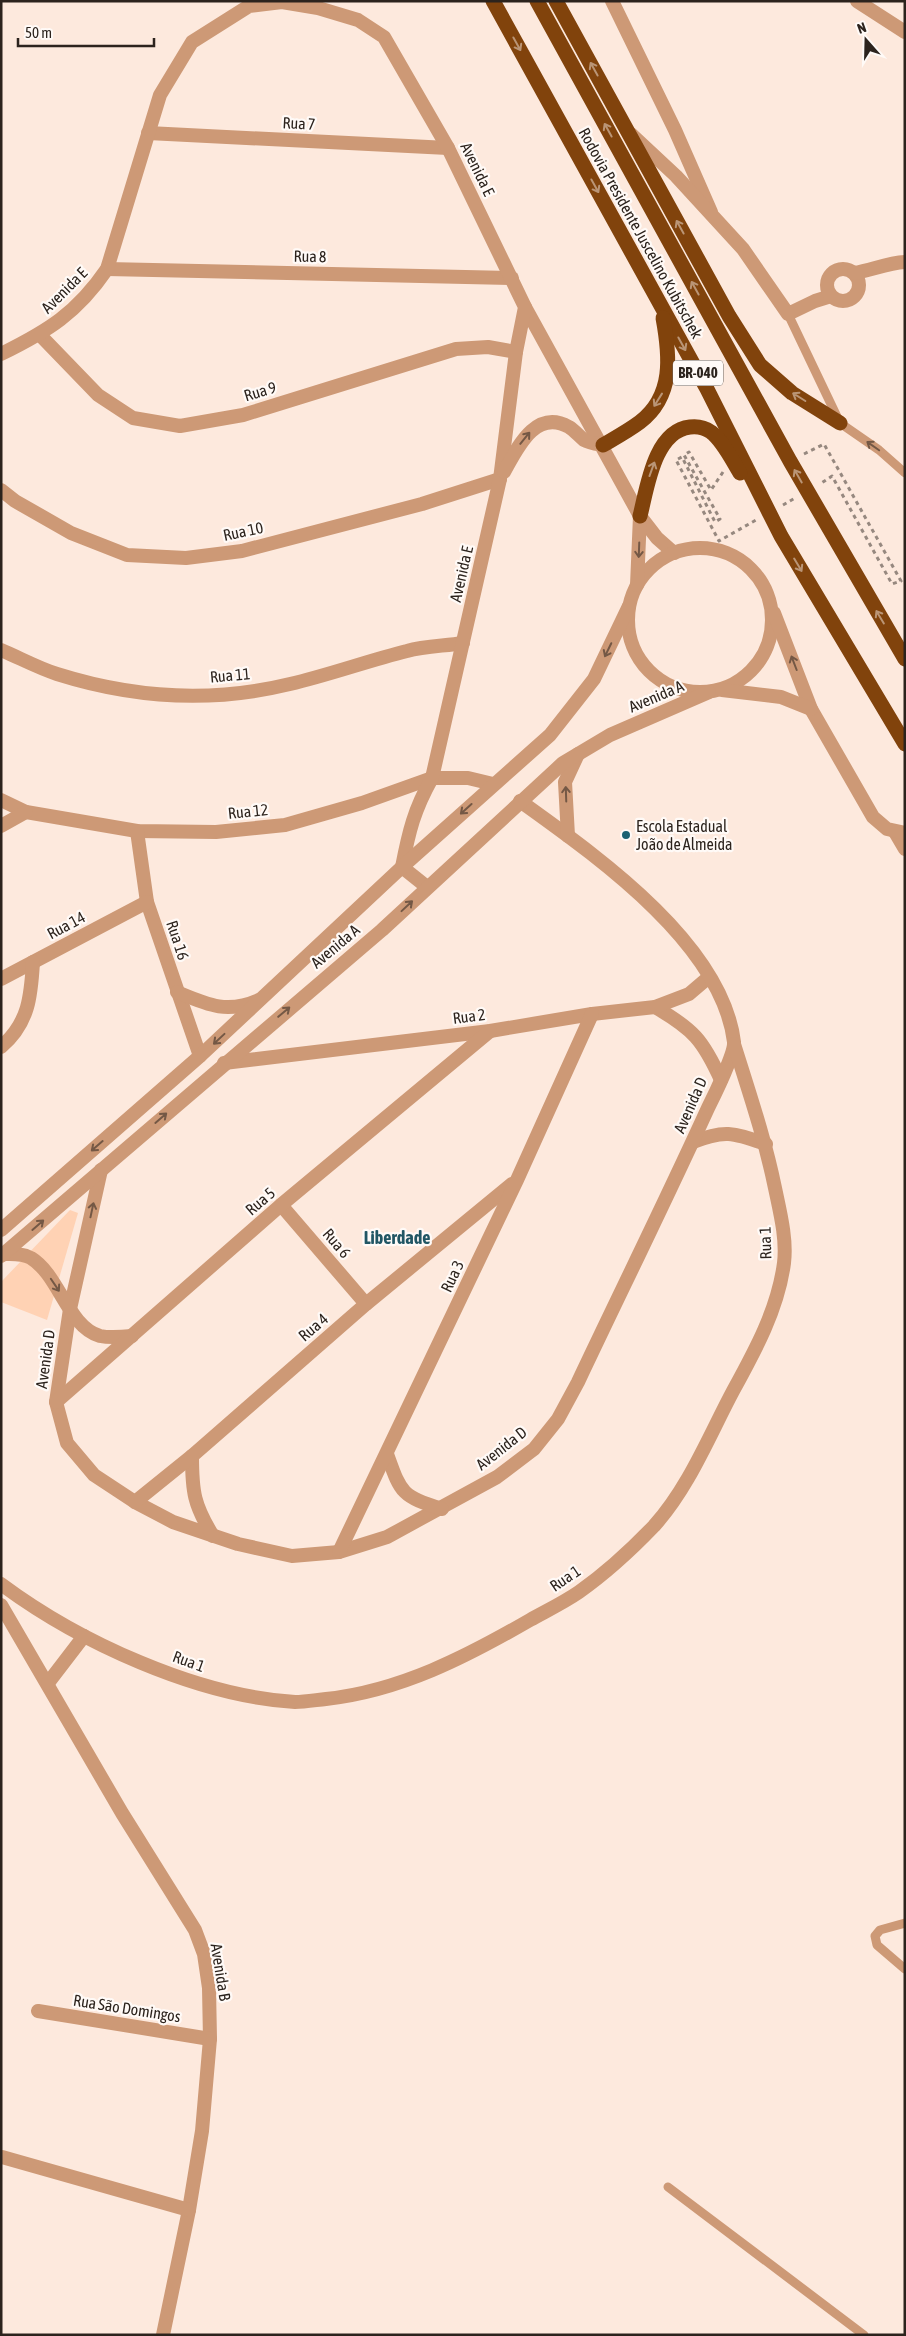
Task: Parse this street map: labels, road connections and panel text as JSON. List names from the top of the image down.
{
  "streets": {
    "highway": ["Rodovia Presidente Juscelino Kubitschek", "BR-040"],
    "street": [
      "Rua 7",
      "Avenida E",
      "Rua 8",
      "Rua 9",
      "Rua 10",
      "Rua 11",
      "Avenida A",
      "Rua 12",
      "Rua 14",
      "Rua 16",
      "Rua 2",
      "Avenida D",
      "Rua 5",
      "Rua 6",
      "Rua 1",
      "Rua 3",
      "Rua 4",
      "Avenida B",
      "Rua São Domingos"
    ]
  },
  "crossings": [
    ["Rua 7", "Avenida E"],
    ["Avenida E", "Rua 8"],
    ["Avenida E", "Rua 9"],
    ["Avenida E", "Rua 10"],
    ["Avenida E", "Rua 11"],
    ["Avenida E", "Avenida A"],
    ["Avenida E", "Rua 12"],
    ["Avenida A", "Rua 12"],
    ["Avenida A", "Rua 16"],
    ["Avenida A", "Rua 2"],
    ["Avenida A", "Avenida D"],
    ["Rua 12", "Rua 16"],
    ["Rua 14", "Rua 16"],
    ["Rua 2", "Rua 5"],
    ["Rua 2", "Rua 3"],
    ["Avenida D", "Rua 5"],
    ["Avenida D", "Rua 1"],
    ["Avenida D", "Rua 3"],
    ["Avenida D", "Rua 4"],
    ["Rua 5", "Rua 6"],
    ["Rua 6", "Rua 4"],
    ["Rua 3", "Rua 4"],
    ["Avenida B", "Rua São Domingos"]
  ],
  "districts": ["Liberdade"],
  "places": ["Escola Estadual João de Almeida"],
  "scale_bar": "50 m",
  "north": "top"
}
